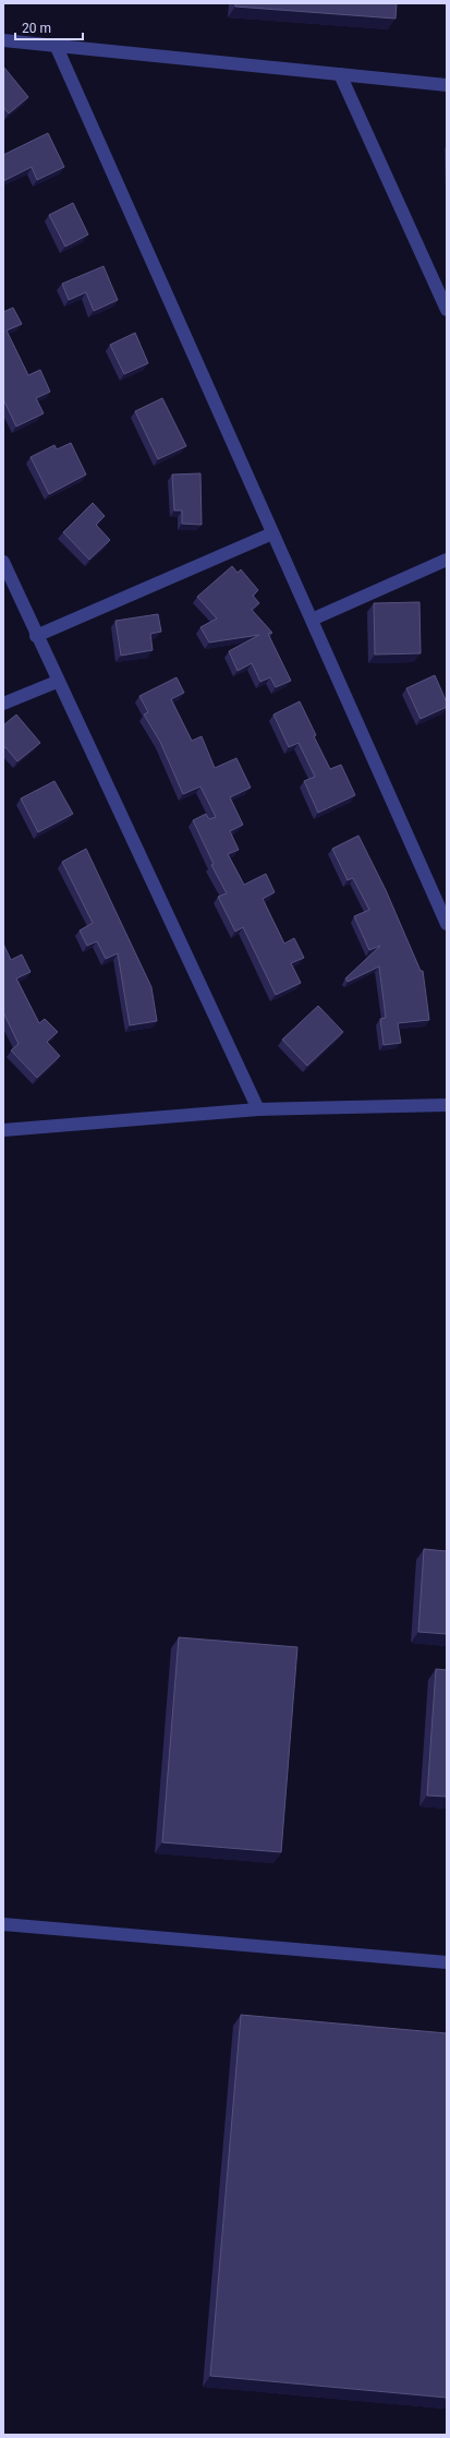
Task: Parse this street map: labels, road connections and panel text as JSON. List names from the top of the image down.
{
  "scale_bar": "20 m"
}
